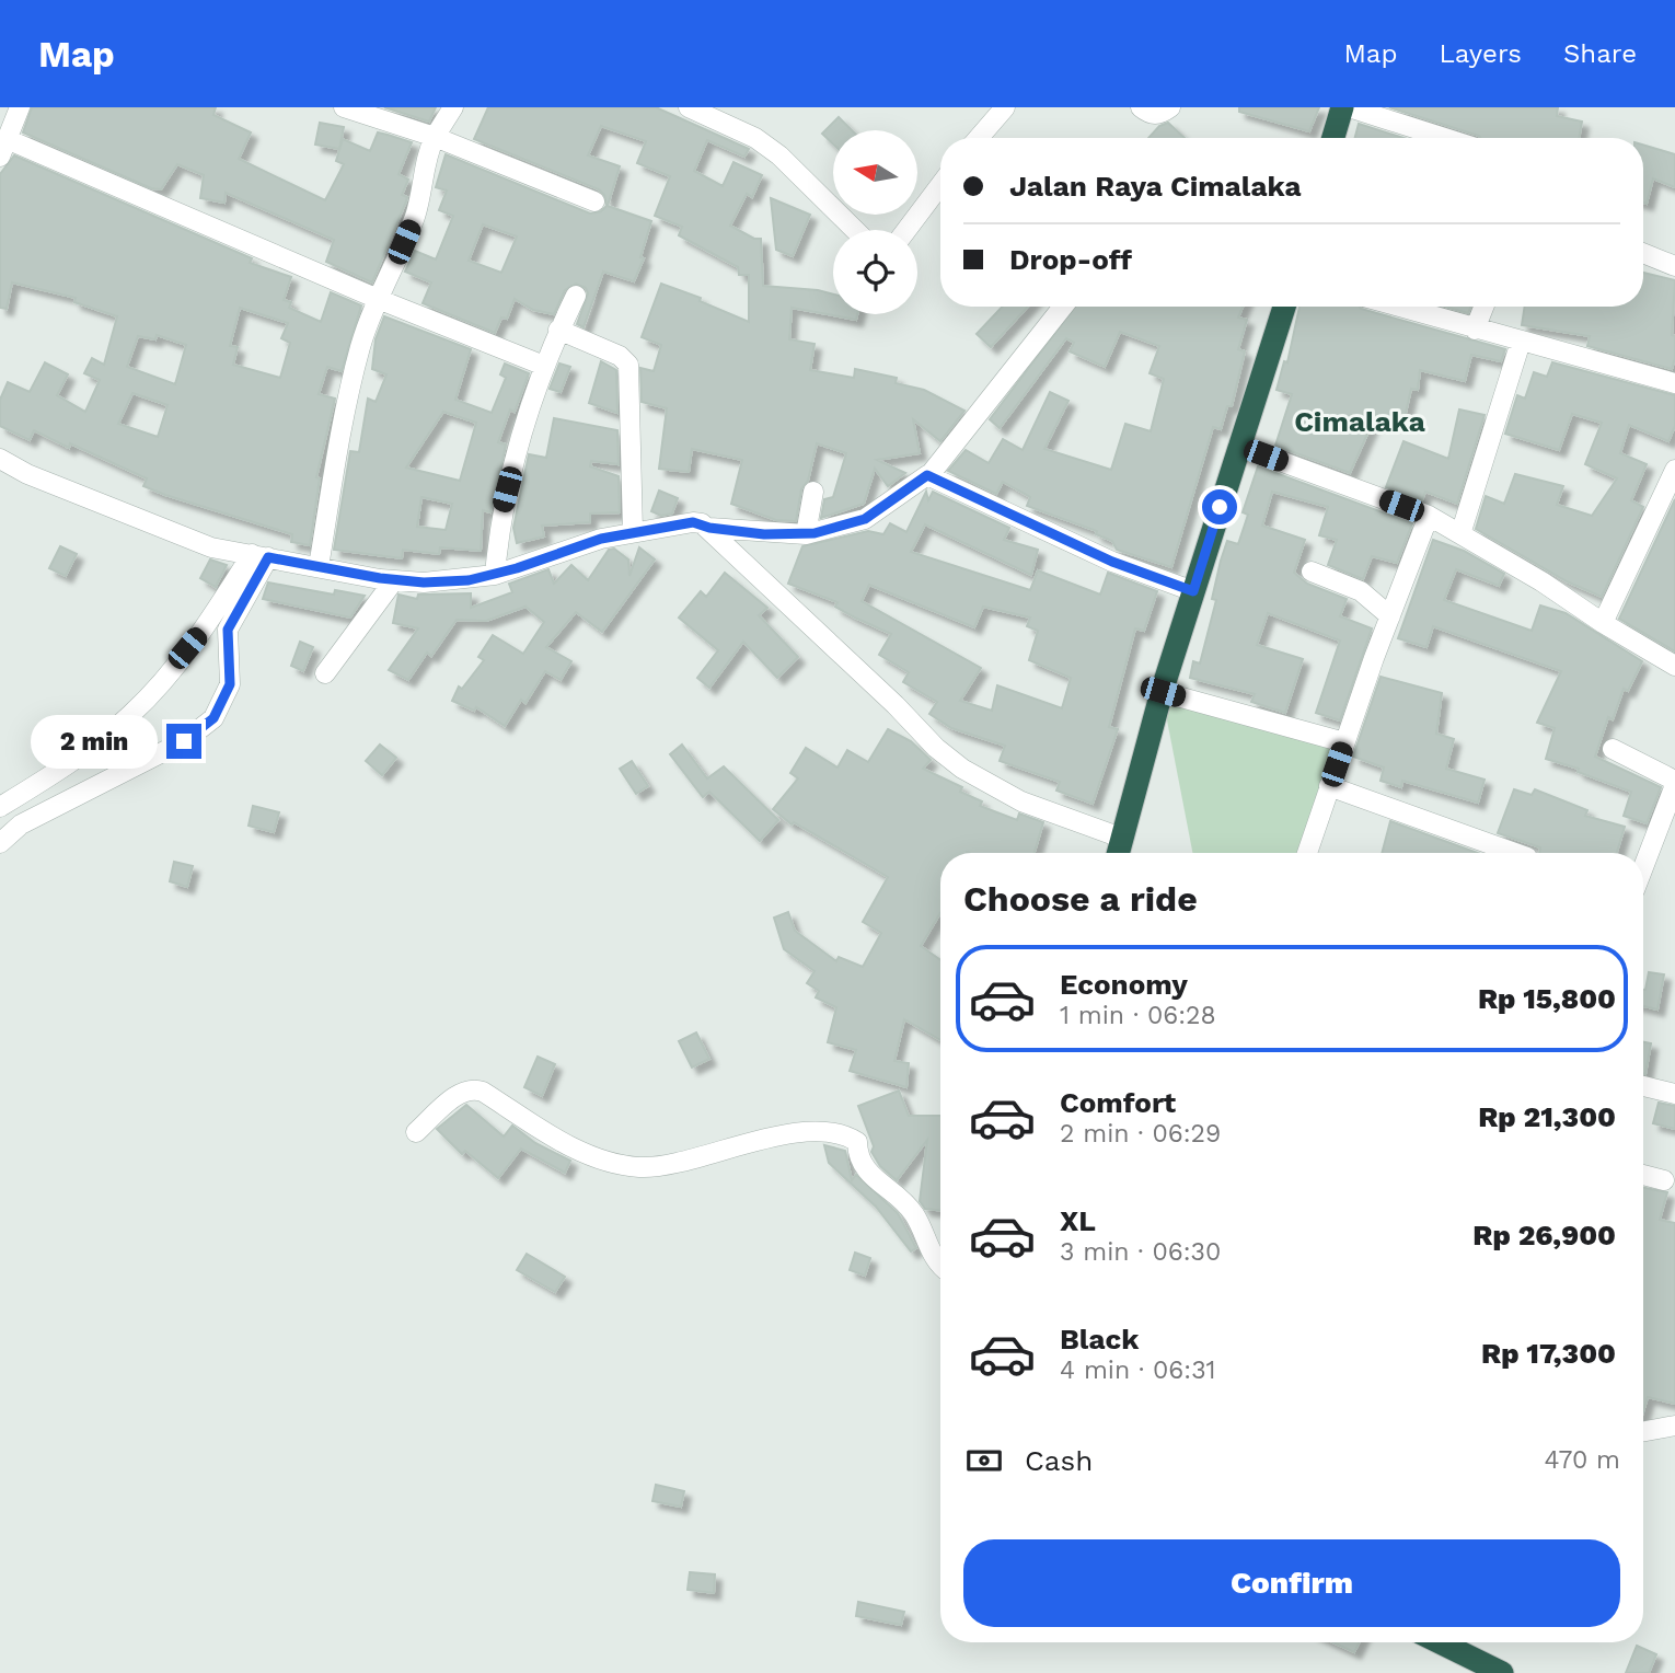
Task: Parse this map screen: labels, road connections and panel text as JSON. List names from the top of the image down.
{
  "districts": ["Cimalaka"],
  "north": "left",
  "page": {
    "header": "Map",
    "nav": ["Map", "Layers", "Share"],
    "banner": ["Jalan Raya Cimalaka", "Drop-off"],
    "bubble": "2 min",
    "heading": "Choose a ride",
    "list": [
      {
        "name": "Economy",
        "note": "1 min · 06:28",
        "value": "Rp 15,800"
      },
      {
        "name": "Comfort",
        "note": "2 min · 06:29",
        "value": "Rp 21,300"
      },
      {
        "name": "XL",
        "note": "3 min · 06:30",
        "value": "Rp 26,900"
      },
      {
        "name": "Black",
        "note": "4 min · 06:31",
        "value": "Rp 17,300"
      }
    ],
    "pay": ["Cash", "470 m"],
    "buttons": "Confirm"
  }
}
